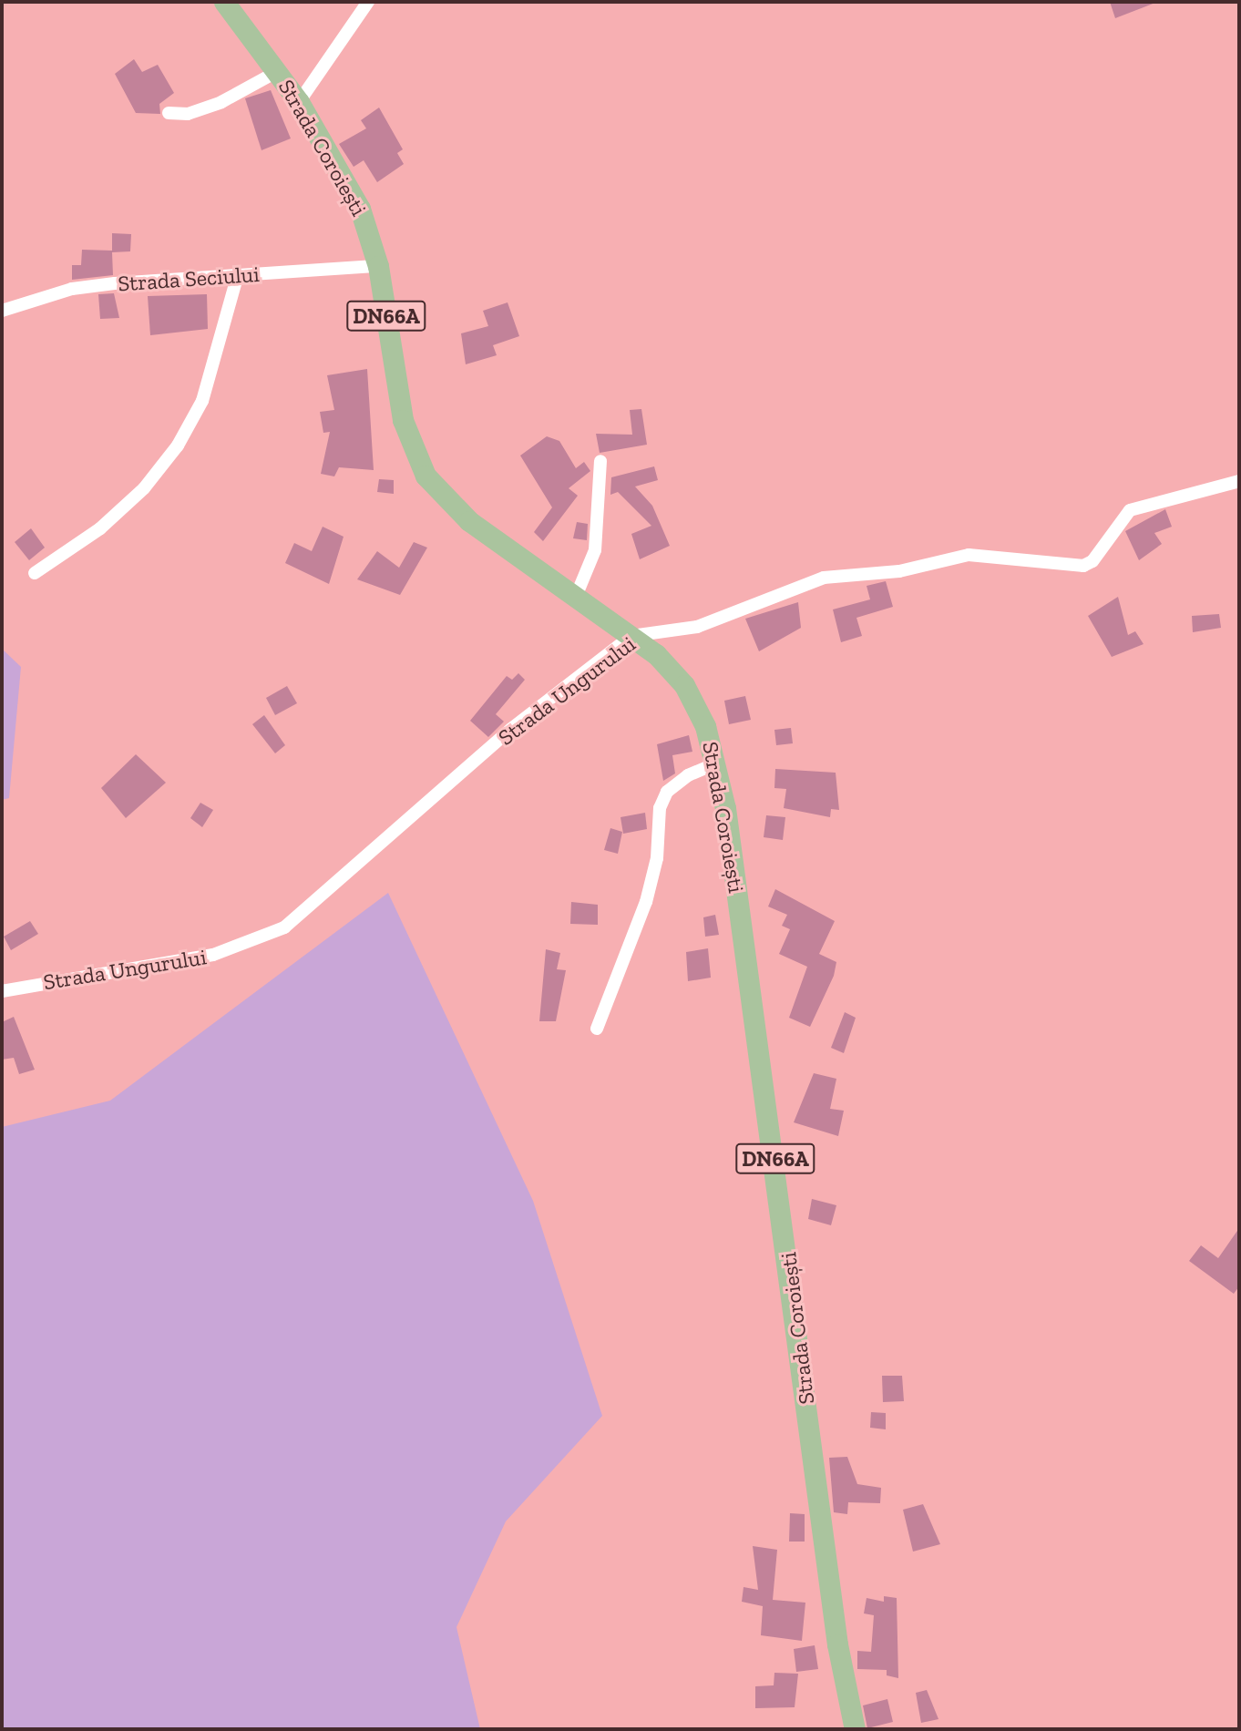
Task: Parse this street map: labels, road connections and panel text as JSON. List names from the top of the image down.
{
  "streets": {
    "main road": ["Strada Coroiești", "DN66A"],
    "street": ["Strada Seciului", "Strada Ungurului"]
  },
  "crossings": [
    ["Strada Coroiești", "Strada Seciului"],
    ["Strada Coroiești", "Strada Ungurului"]
  ]
}
